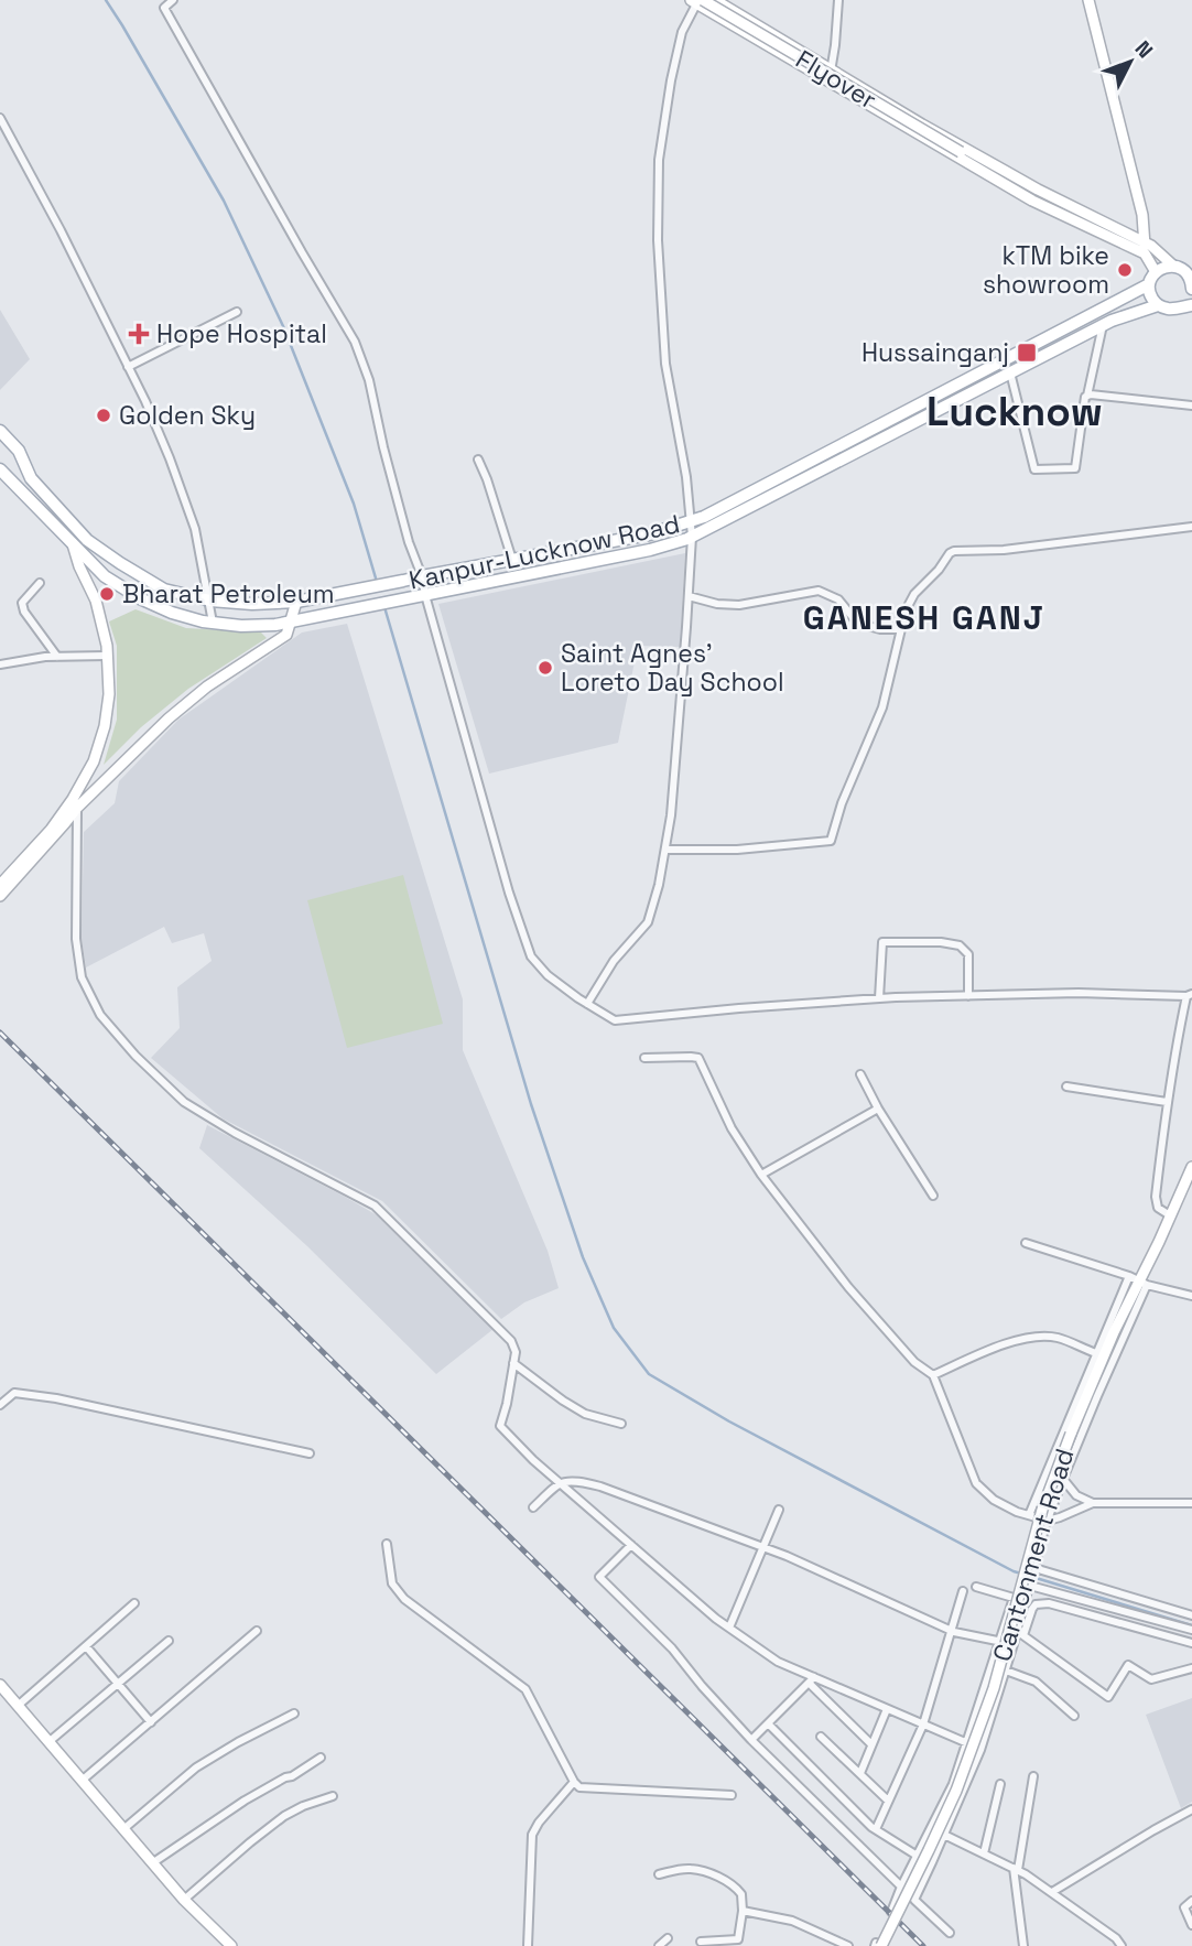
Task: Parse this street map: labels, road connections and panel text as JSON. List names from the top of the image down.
{
  "streets": {
    "main road": ["Flyover", "Kanpur-Lucknow Road", "Cantonment Road"]
  },
  "districts": ["Lucknow", "GANESH GANJ"],
  "places": {
    "other": [
      "kTM bike showroom",
      "Golden Sky",
      "Bharat Petroleum",
      "Saint Agnes' Loreto Day School"
    ],
    "health": ["Hope Hospital"],
    "transit": ["Hussainganj"]
  },
  "north": "top right"
}
